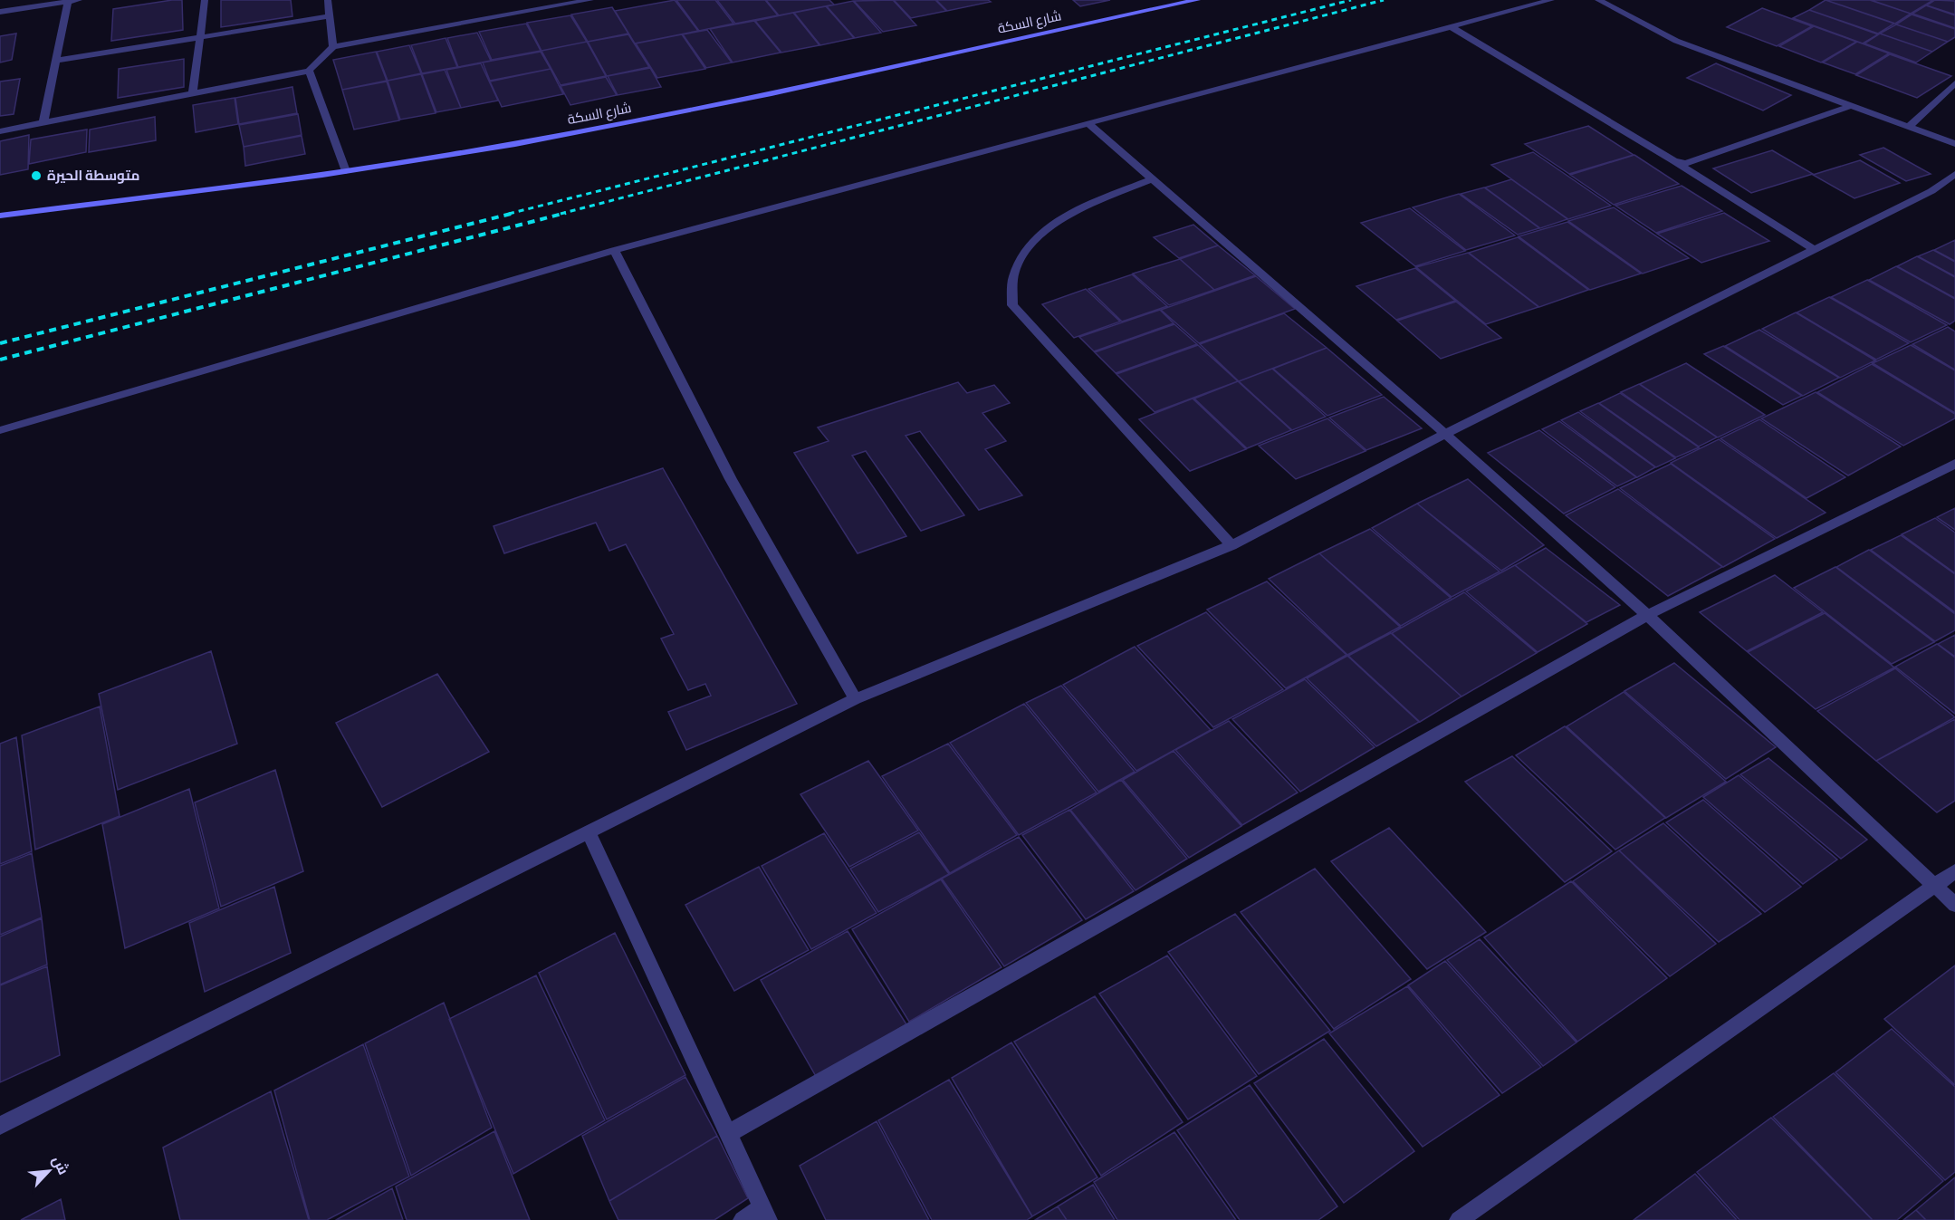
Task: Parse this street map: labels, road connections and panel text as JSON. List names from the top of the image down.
{
  "streets": {
    "street": ["شارع السكة"]
  },
  "places": ["متوسطة الحيرة"],
  "north": "top right"
}
